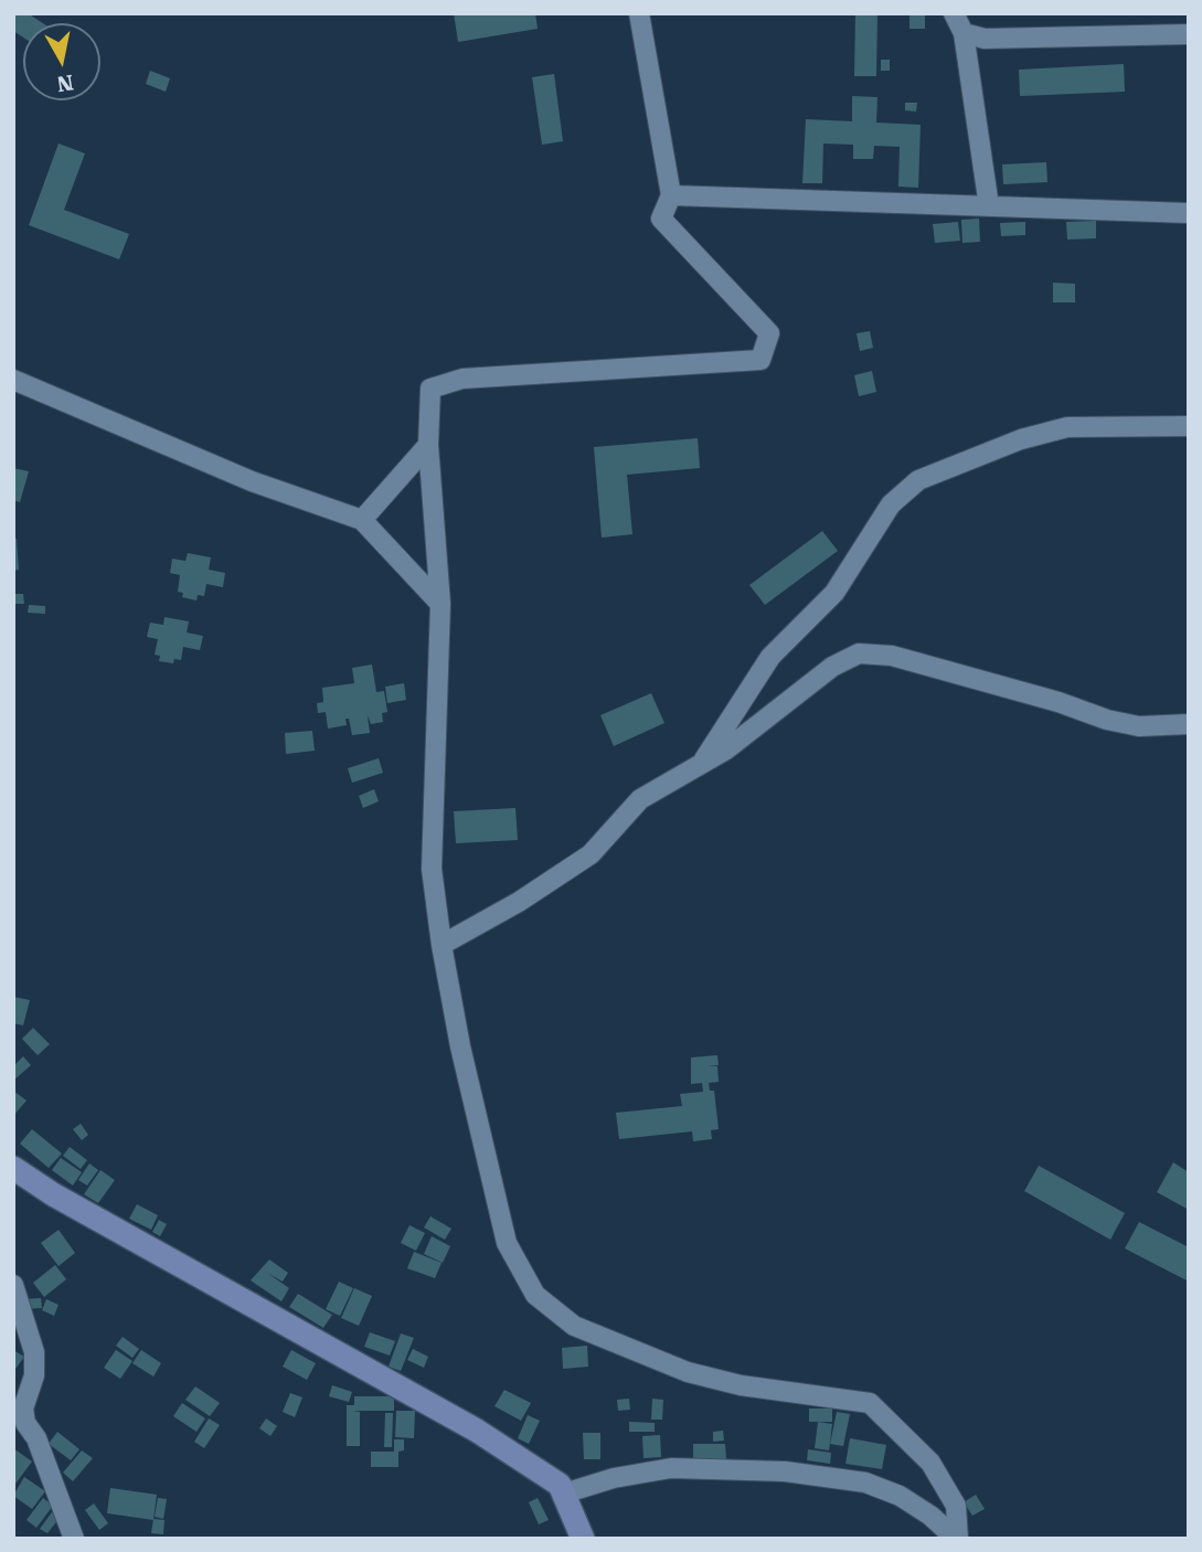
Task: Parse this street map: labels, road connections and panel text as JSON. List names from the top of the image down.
{
  "north": "bottom"
}
